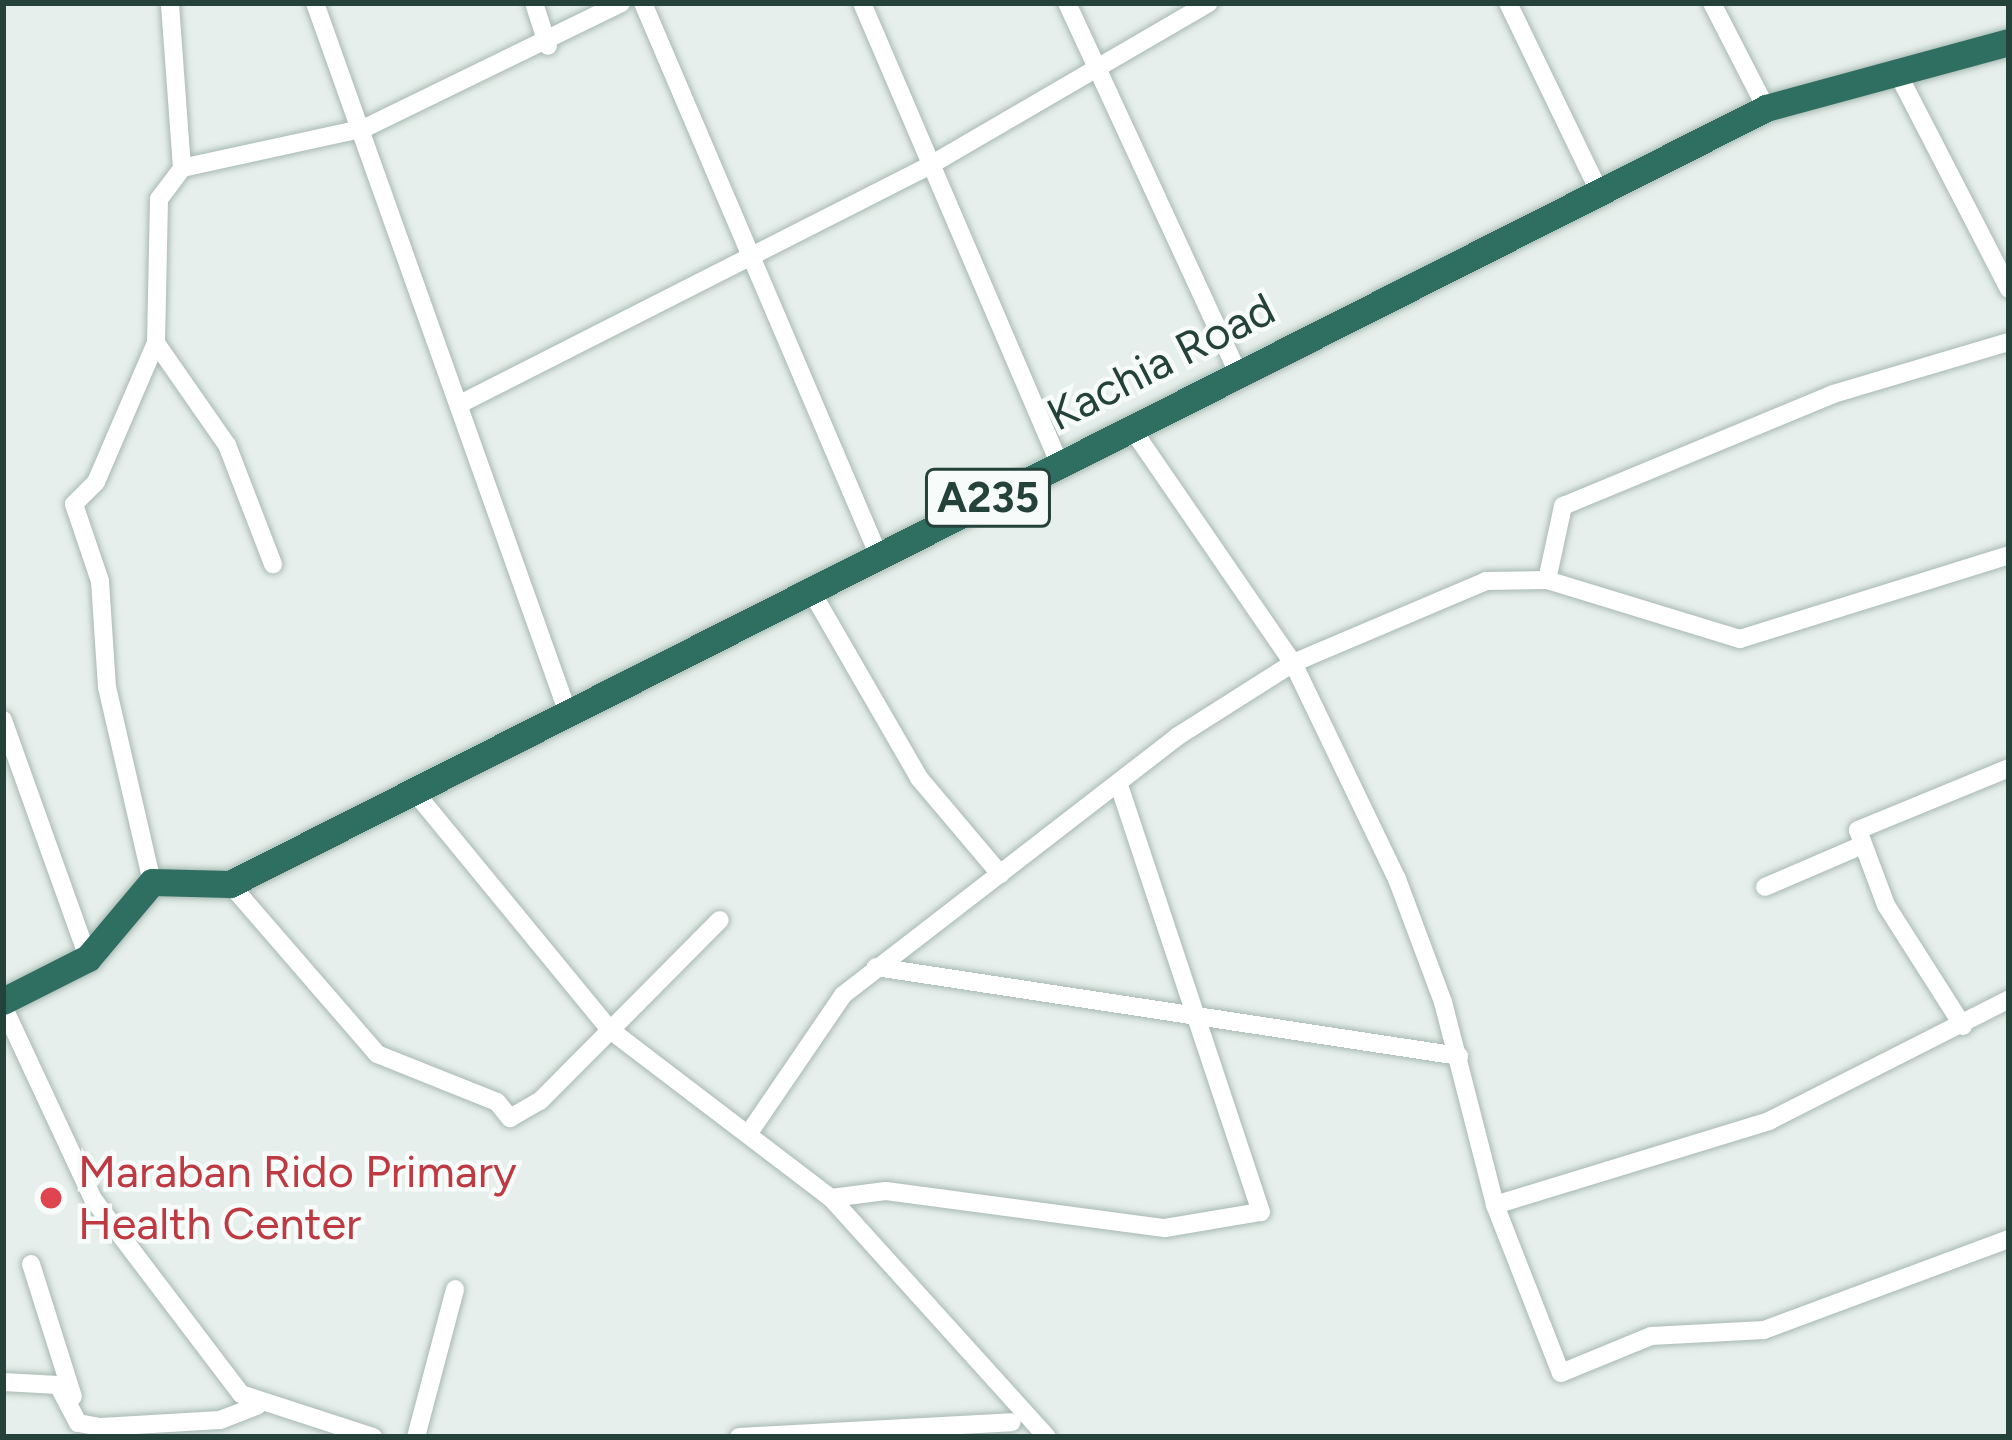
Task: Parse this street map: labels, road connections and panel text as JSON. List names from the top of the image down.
{
  "streets": {
    "highway": ["Kachia Road", "A235"]
  },
  "places": ["Maraban Rido Primary Health Center"]
}
